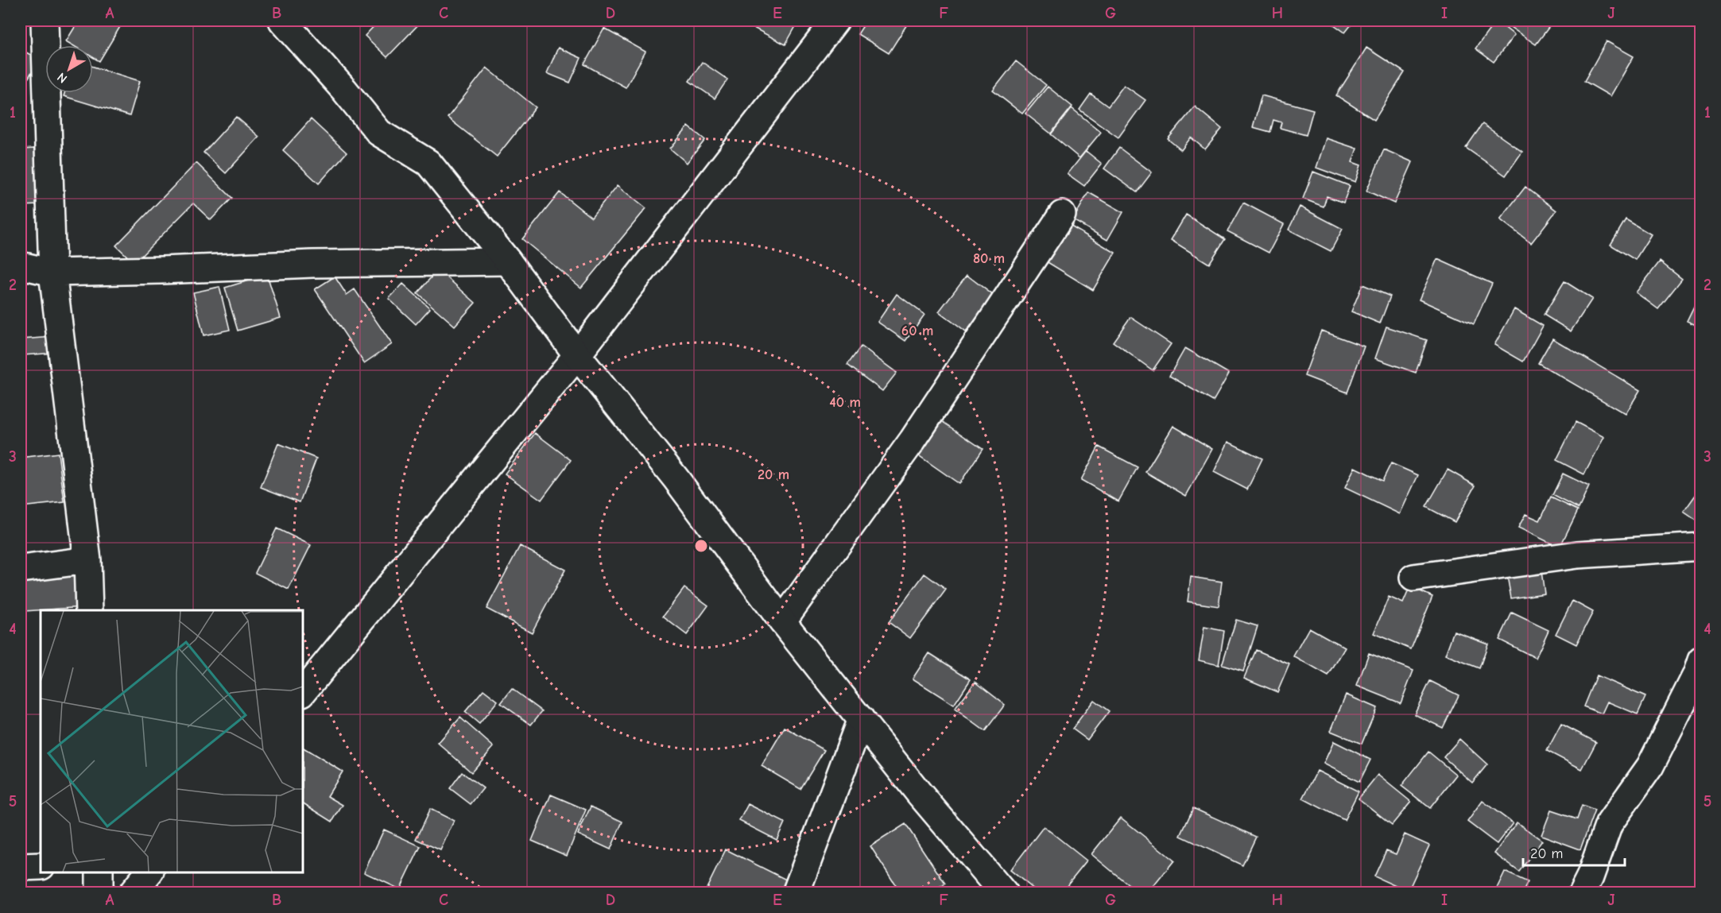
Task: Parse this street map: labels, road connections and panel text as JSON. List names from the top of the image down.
{
  "scale_bar": "20 m",
  "north": "bottom left",
  "grid": {
    "columns": [
      "A",
      "B",
      "C",
      "D",
      "E",
      "F",
      "G",
      "H",
      "I",
      "J"
    ],
    "rows": [
      "1",
      "2",
      "3",
      "4",
      "5"
    ]
  },
  "rings": [
    "80 m",
    "60 m",
    "40 m",
    "20 m"
  ]
}
